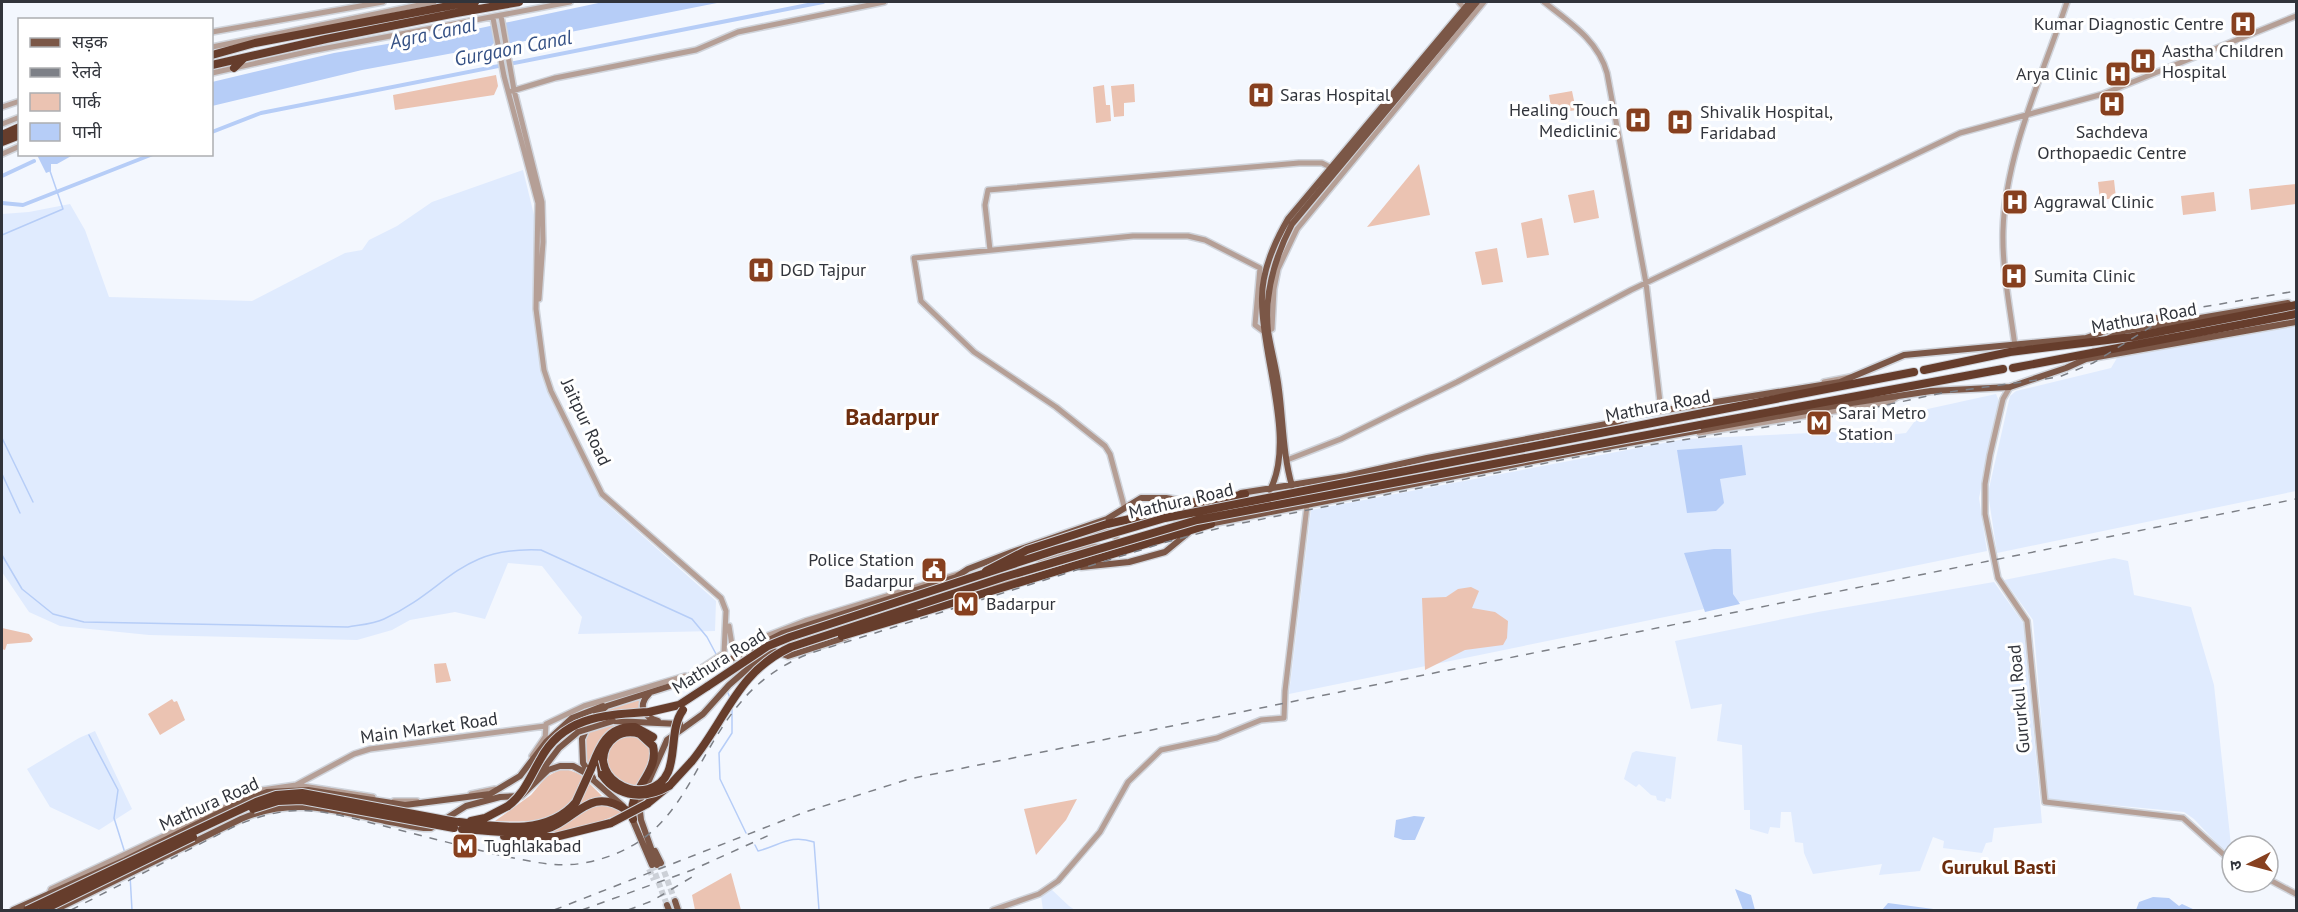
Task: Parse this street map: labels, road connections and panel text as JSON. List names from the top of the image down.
{
  "streets": {
    "highway": ["Mathura Road"],
    "street": ["Jaitpur Road", "Gururkul Road", "Main Market Road"]
  },
  "crossings": [
    ["Mathura Road", "Main Market Road"]
  ],
  "districts": ["Badarpur", "Gurukul Basti"],
  "water": ["Agra Canal", "Gurgaon Canal"],
  "places": {
    "hospital": [
      "Kumar Diagnostic Centre",
      "Aastha Children Hospital",
      "Arya Clinic",
      "Saras Hospital",
      "Sachdeva Orthopaedic Centre",
      "Healing Touch Mediclinic",
      "Shivalik Hospital, Faridabad",
      "Aggrawal Clinic",
      "DGD Tajpur",
      "Sumita Clinic"
    ],
    "metro station": ["Sarai Metro Station", "Badarpur", "Tughlakabad"],
    "public building": ["Police Station Badarpur"]
  },
  "legend": [
    "सड़क",
    "रेलवे",
    "पार्क",
    "पानी"
  ],
  "north": "left"
}
